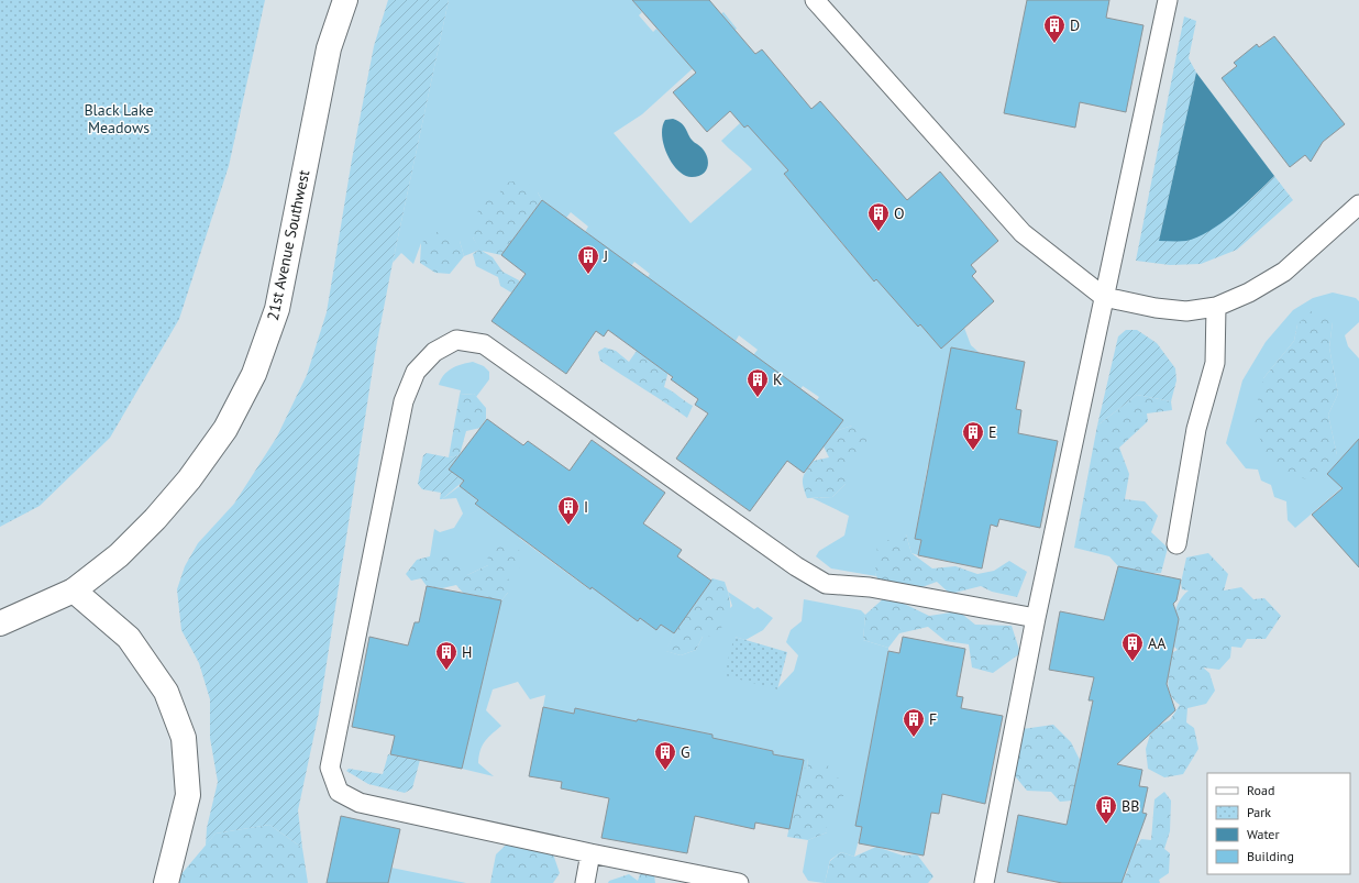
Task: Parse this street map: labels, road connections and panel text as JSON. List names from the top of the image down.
{
  "streets": {
    "street": ["21st Avenue Southwest"]
  },
  "parks": ["Black Lake Meadows"],
  "places": {
    "building": [
      "D",
      "O",
      "J",
      "K",
      "E",
      "I",
      "AA",
      "H",
      "F",
      "G",
      "BB"
    ]
  },
  "legend": [
    "Road",
    "Park",
    "Water",
    "Building"
  ]
}
